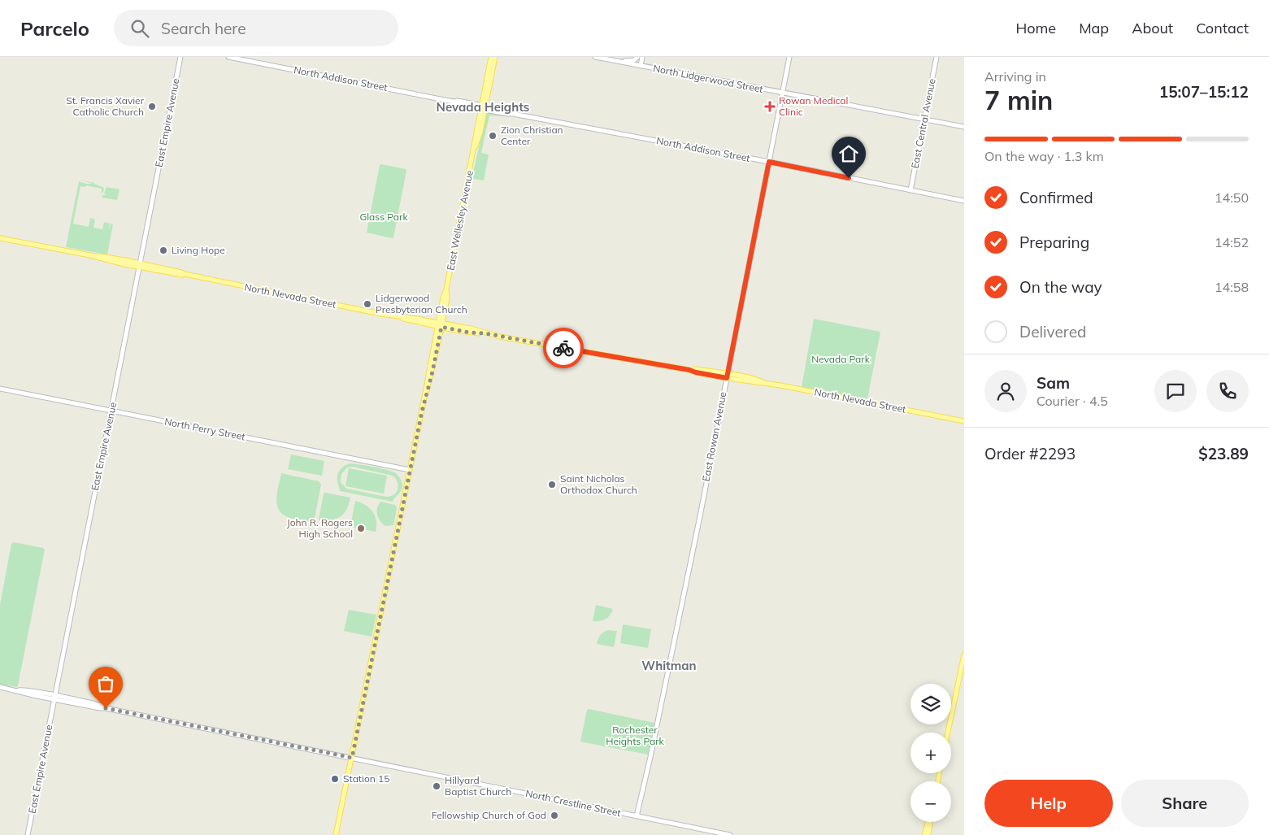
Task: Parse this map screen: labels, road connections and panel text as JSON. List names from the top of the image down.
{
  "streets": {
    "main road": ["East Wellesley Avenue", "North Nevada Street"],
    "street": [
      "North Addison Street",
      "North Lidgerwood Street",
      "East Empire Avenue",
      "East Central Avenue",
      "North Perry Street",
      "East Rowan Avenue",
      "North Crestline Street"
    ]
  },
  "crossings": [
    ["North Addison Street", "East Central Avenue"],
    ["North Addison Street", "East Wellesley Avenue"],
    ["North Addison Street", "East Rowan Avenue"],
    ["North Lidgerwood Street", "East Central Avenue"],
    ["North Lidgerwood Street", "East Rowan Avenue"],
    ["East Empire Avenue", "North Nevada Street"],
    ["East Empire Avenue", "North Perry Street"],
    ["East Empire Avenue", "North Crestline Street"],
    ["East Wellesley Avenue", "North Nevada Street"],
    ["East Wellesley Avenue", "North Perry Street"],
    ["East Wellesley Avenue", "North Crestline Street"],
    ["North Nevada Street", "East Rowan Avenue"],
    ["East Rowan Avenue", "North Crestline Street"]
  ],
  "districts": ["Nevada Heights", "Whitman"],
  "parks": ["Glass Park", "Nevada Park", "Rochester Heights Park"],
  "places": {
    "other": [
      "St. Francis Xavier Catholic Church",
      "Zion Christian Center",
      "Living Hope",
      "Lidgerwood Presbyterian Church",
      "Saint Nicholas Orthodox Church",
      "John R. Rogers High School",
      "Station 15",
      "Hillyard Baptist Church",
      "Fellowship Church of God"
    ],
    "health": ["Rowan Medical Clinic"]
  },
  "page": {
    "header": "Parcelo",
    "search": "Search here",
    "nav": [
      "Home",
      "Map",
      "About",
      "Contact"
    ],
    "heading": ["7 min", "Arriving in", "15:07–15:12"],
    "panel": [
      "Sam",
      "Courier · 4.5",
      "Order #2293",
      "$23.89"
    ],
    "bar": "On the way · 1.3 km",
    "list": [
      ["Confirmed", "14:50"],
      ["Preparing", "14:52"],
      ["On the way", "14:58"],
      "Delivered"
    ],
    "map_buttons": ["+", "−"],
    "buttons": ["Help", "Share"]
  }
}
